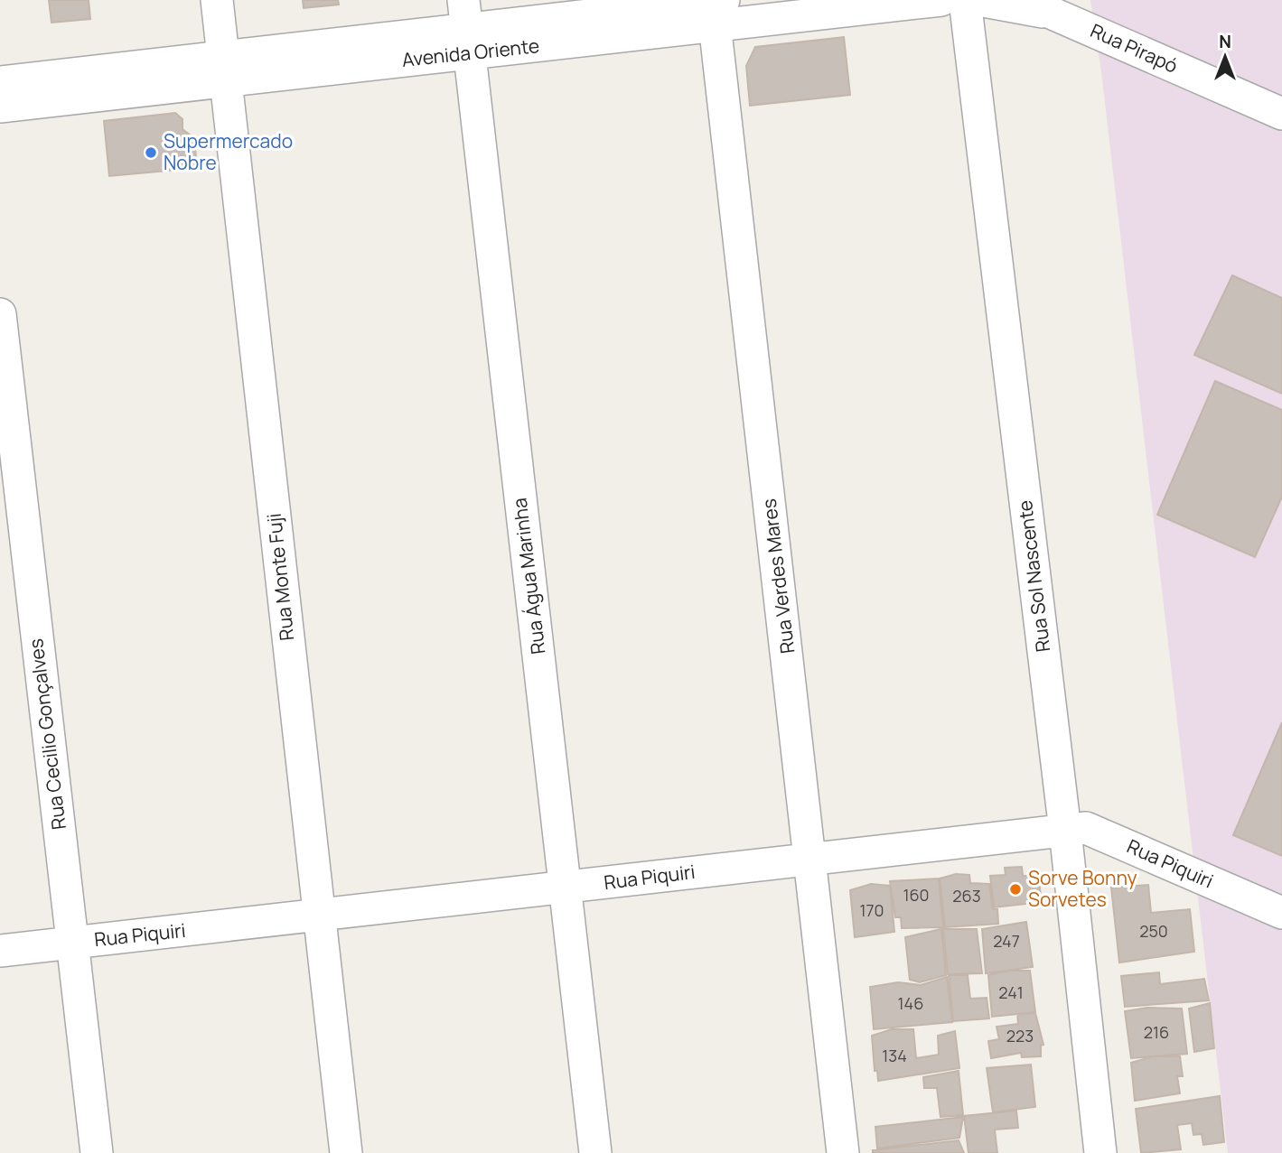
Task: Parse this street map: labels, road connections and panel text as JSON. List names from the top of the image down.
{
  "streets": {
    "street": [
      "Rua Pirapó",
      "Avenida Oriente",
      "Rua Água Marinha",
      "Rua Verdes Mares",
      "Rua Sol Nascente",
      "Rua Monte Fuji",
      "Rua Cecilio Gonçalves",
      "Rua Piquiri"
    ]
  },
  "crossings": [
    ["Avenida Oriente", "Rua Água Marinha"],
    ["Avenida Oriente", "Rua Verdes Mares"],
    ["Avenida Oriente", "Rua Monte Fuji"],
    ["Rua Água Marinha", "Rua Piquiri"],
    ["Rua Verdes Mares", "Rua Piquiri"],
    ["Rua Sol Nascente", "Rua Piquiri"],
    ["Rua Monte Fuji", "Rua Piquiri"],
    ["Rua Cecilio Gonçalves", "Rua Piquiri"]
  ],
  "places": ["Supermercado Nobre", "Sorve Bonny Sorvetes"],
  "house_numbers": [
    "160",
    "263",
    "170",
    "250",
    "247",
    "241",
    "146",
    "216",
    "223",
    "134"
  ],
  "north": "top"
}
